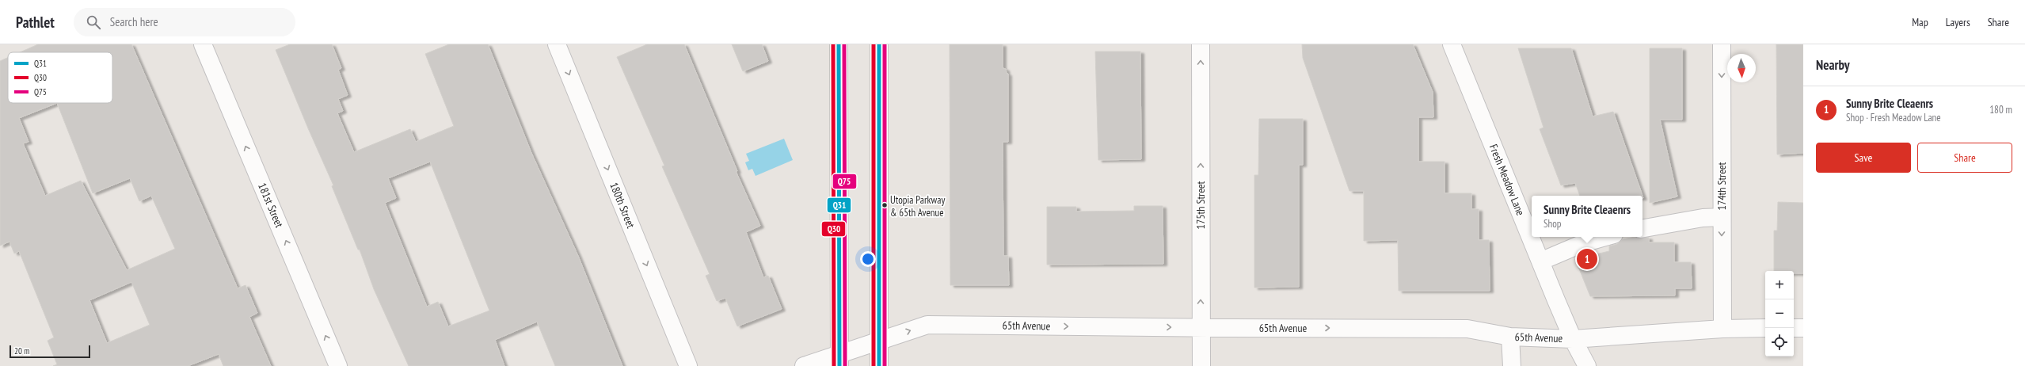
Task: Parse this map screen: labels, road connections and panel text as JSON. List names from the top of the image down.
{
  "streets": {
    "street": [
      "Fresh Meadow Lane",
      "174th Street",
      "181st Street",
      "180th Street",
      "175th Street",
      "65th Avenue"
    ]
  },
  "crossings": [
    ["Fresh Meadow Lane", "65th Avenue"],
    ["174th Street", "65th Avenue"],
    ["175th Street", "65th Avenue"]
  ],
  "one_way": [
    "174th Street",
    "181st Street",
    "180th Street",
    "175th Street",
    "65th Avenue"
  ],
  "places": ["Utopia Parkway & 65th Avenue"],
  "lines": ["transit line Q31", "transit line Q30", "transit line Q75"],
  "legend": ["Q31", "Q30", "Q75"],
  "scale_bar": "20 m",
  "north": "bottom",
  "page": {
    "header": "Pathlet",
    "search": "Search here",
    "nav": ["Map", "Layers", "Share"],
    "heading": "Nearby",
    "list": [
      {
        "mark": "1",
        "name": "Sunny Brite Cleaenrs",
        "note": "Shop · Fresh Meadow Lane",
        "value": "180 m"
      }
    ],
    "buttons": ["Save", "Share"],
    "popup": ["Sunny Brite Cleaenrs", "Shop"],
    "pins": "1",
    "map_buttons": ["+", "−"],
    "scale": "20 m"
  }
}
